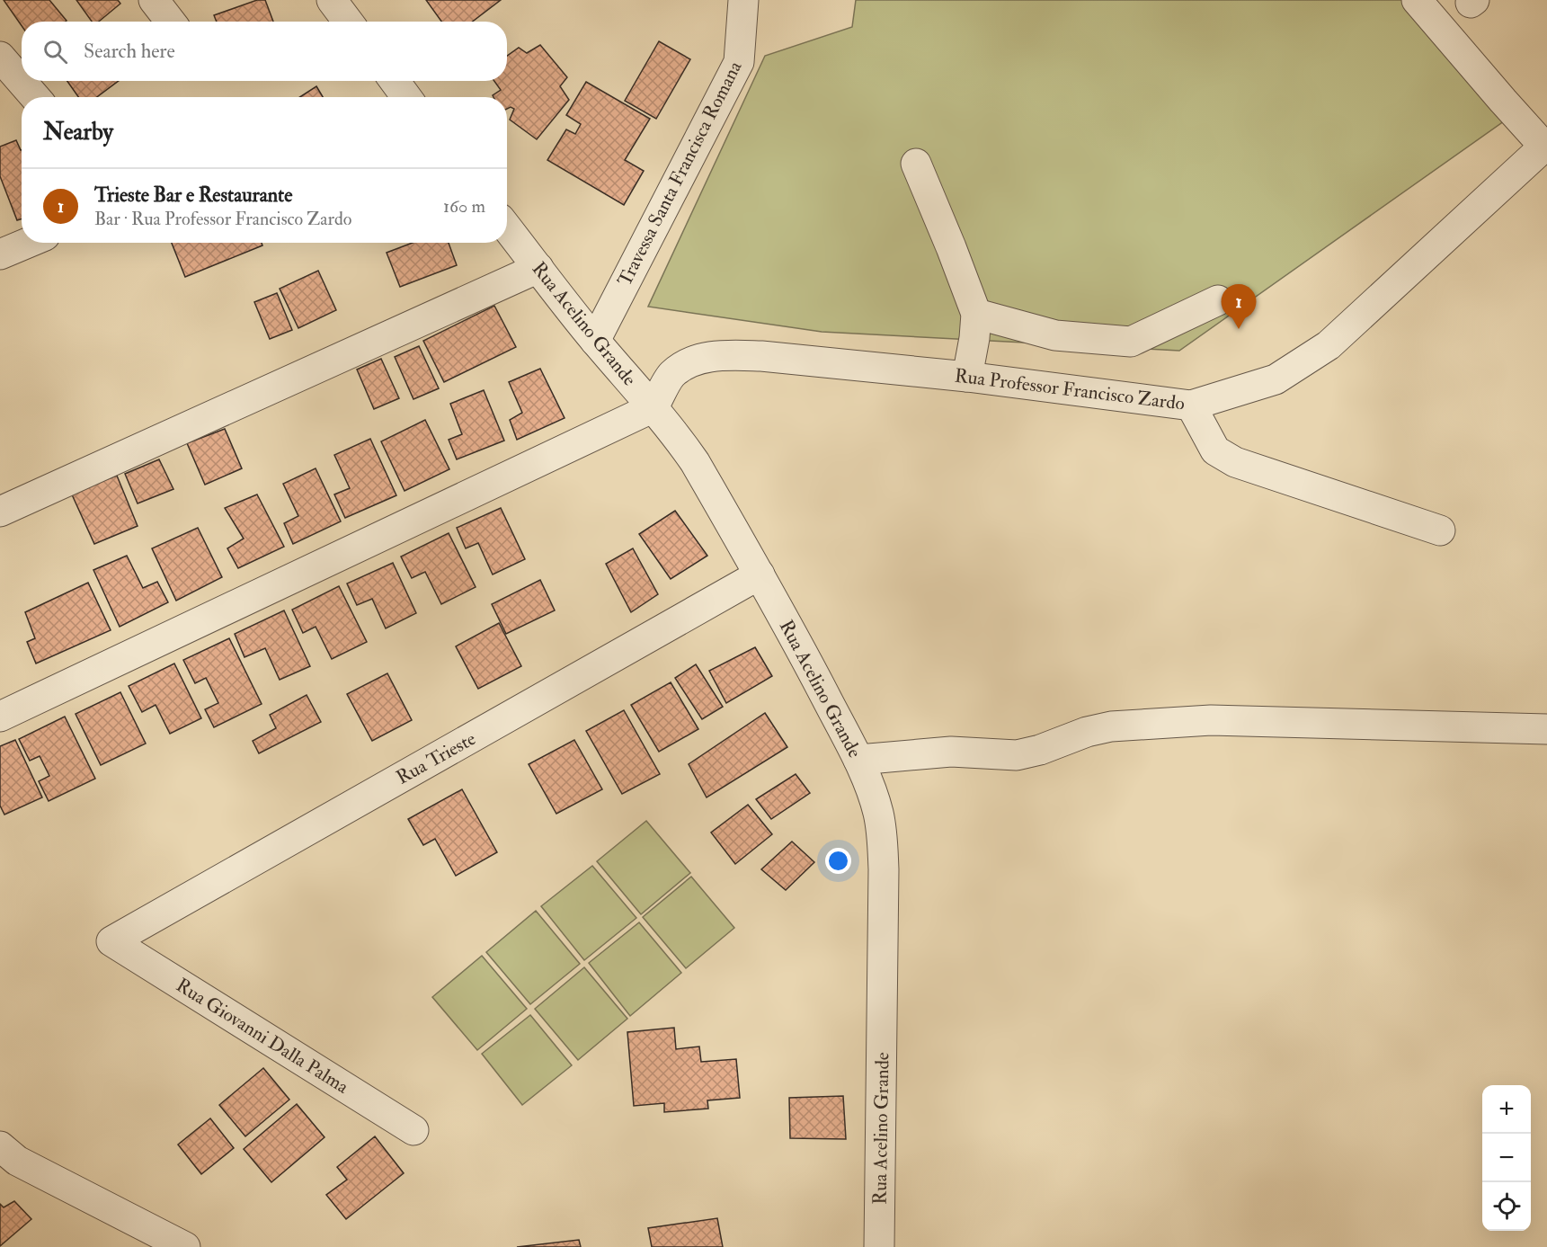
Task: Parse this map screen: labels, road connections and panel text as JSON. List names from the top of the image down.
{
  "streets": {
    "street": [
      "Travessa Santa Francisca Romana",
      "Rua Acelino Grande",
      "Rua Professor Francisco Zardo",
      "Rua Trieste",
      "Rua Giovanni Dalla Palma"
    ]
  },
  "crossings": [
    ["Travessa Santa Francisca Romana", "Rua Acelino Grande"],
    ["Rua Acelino Grande", "Rua Professor Francisco Zardo"],
    ["Rua Acelino Grande", "Rua Trieste"],
    ["Rua Trieste", "Rua Giovanni Dalla Palma"]
  ],
  "page": {
    "search": "Search here",
    "heading": "Nearby",
    "list": [
      {
        "mark": "1",
        "name": "Trieste Bar e Restaurante",
        "note": "Bar · Rua Professor Francisco Zardo",
        "value": "160 m"
      }
    ],
    "pins": "1",
    "map_buttons": ["+", "−"]
  }
}
